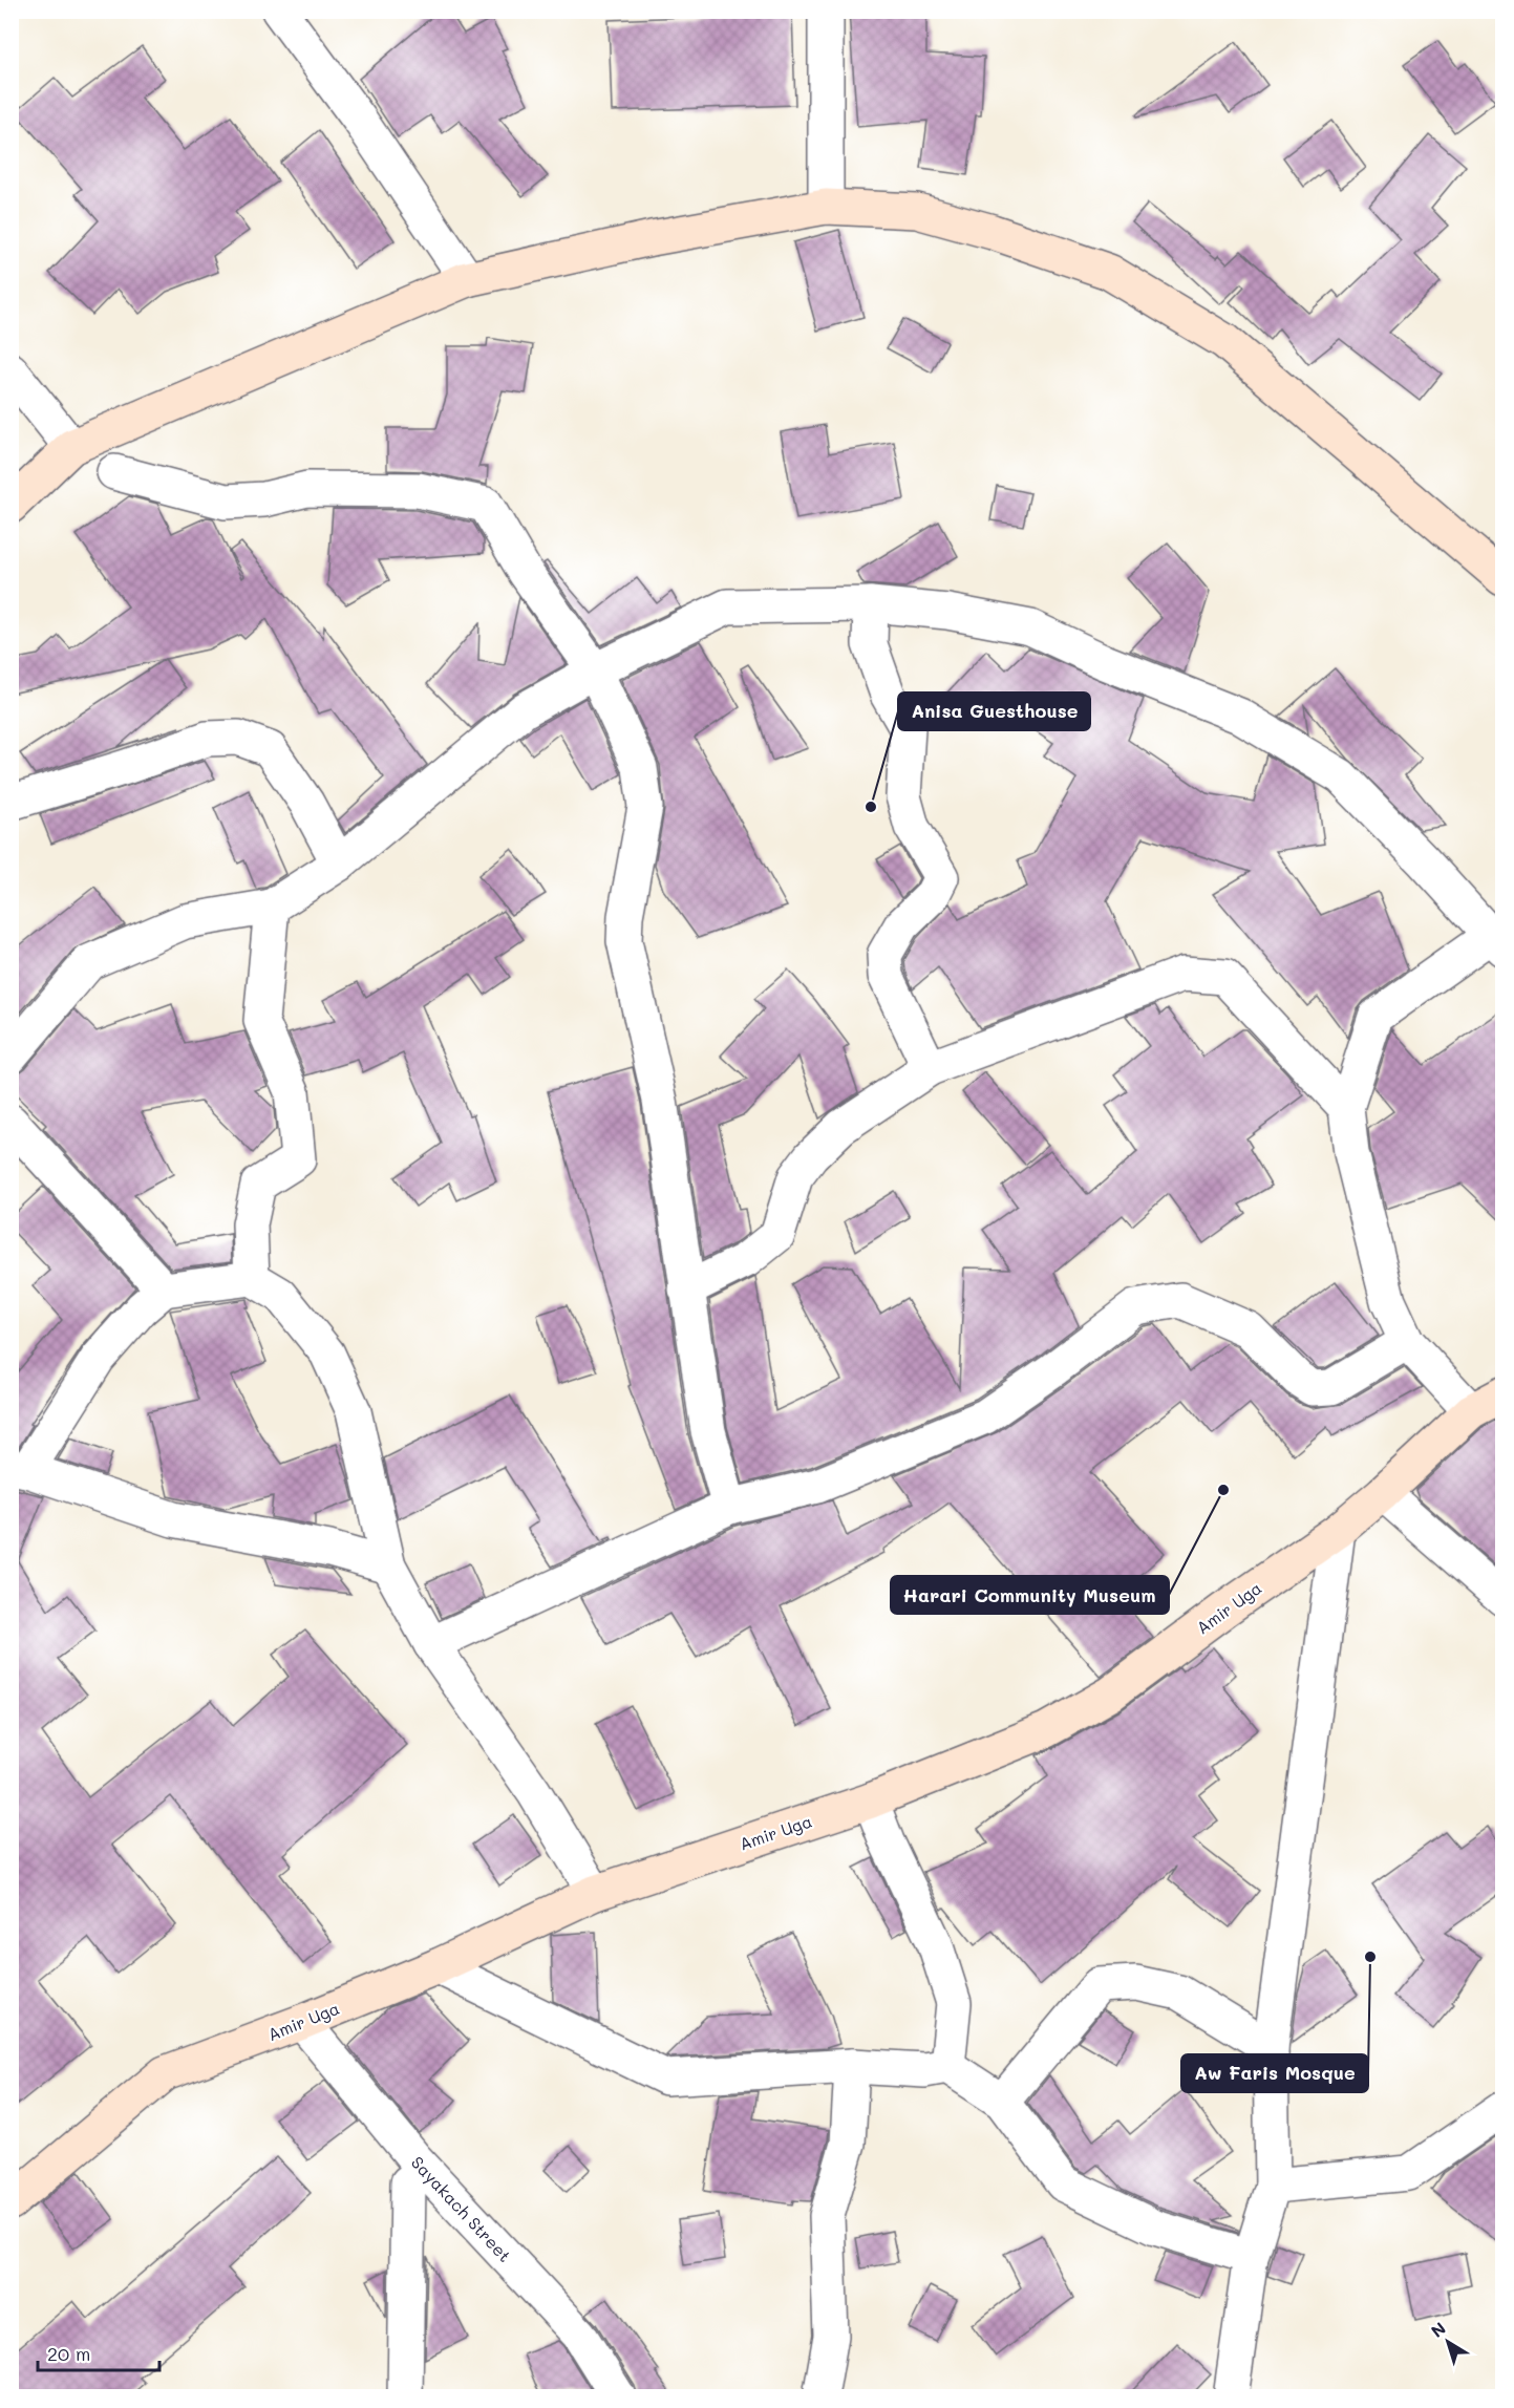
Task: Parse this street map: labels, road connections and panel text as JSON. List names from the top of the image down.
{
  "streets": {
    "street": ["Amir Uga", "Sayakach Street"]
  },
  "crossings": [
    ["Amir Uga", "Sayakach Street"]
  ],
  "places": ["Anisa Guesthouse", "Harari Community Museum", "Aw Faris Mosque"],
  "scale_bar": "20 m",
  "north": "top left"
}
